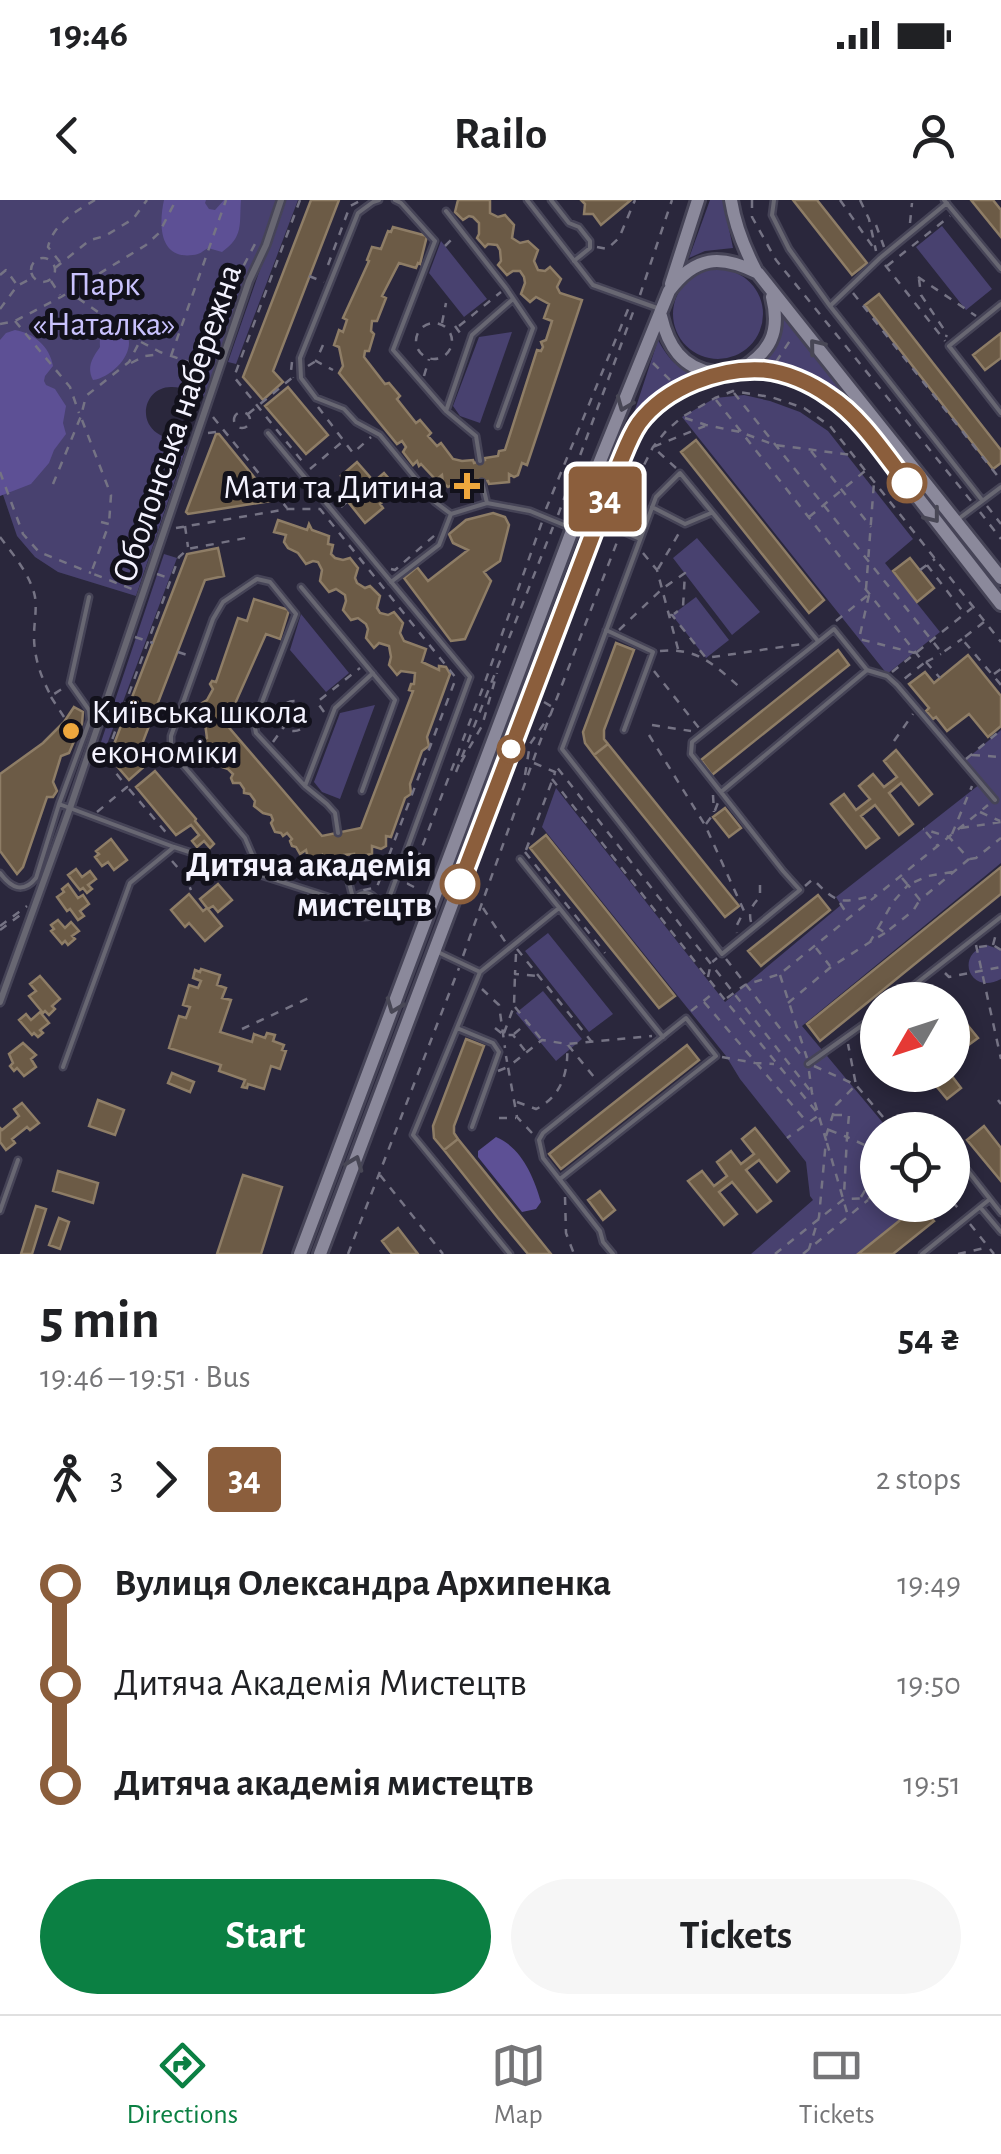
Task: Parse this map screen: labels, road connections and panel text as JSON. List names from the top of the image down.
{
  "streets": {
    "street": ["Оболонська набережна"]
  },
  "parks": ["Парк «Наталка»"],
  "places": {
    "health": ["Мати та Дитина"],
    "other": ["Київська школа економіки", "Дитяча академія мистецтв"]
  },
  "lines": ["bus line 34"],
  "north": "bottom left",
  "page": {
    "status": "19:46",
    "header": "Railo",
    "on_map": "34",
    "heading": ["5 min", "19:46 – 19:51 · Bus", "54 ₴"],
    "legs": ["3", "34", "2 stops"],
    "list": [
      {
        "name": "Вулиця Олександра Архипенка",
        "value": "19:49"
      },
      {
        "name": "Дитяча Академія Мистецтв",
        "value": "19:50"
      },
      {
        "name": "Дитяча академія мистецтв",
        "value": "19:51"
      }
    ],
    "buttons": ["Start", "Tickets"],
    "tabs": ["Directions", "Map", "Tickets"]
  }
}
